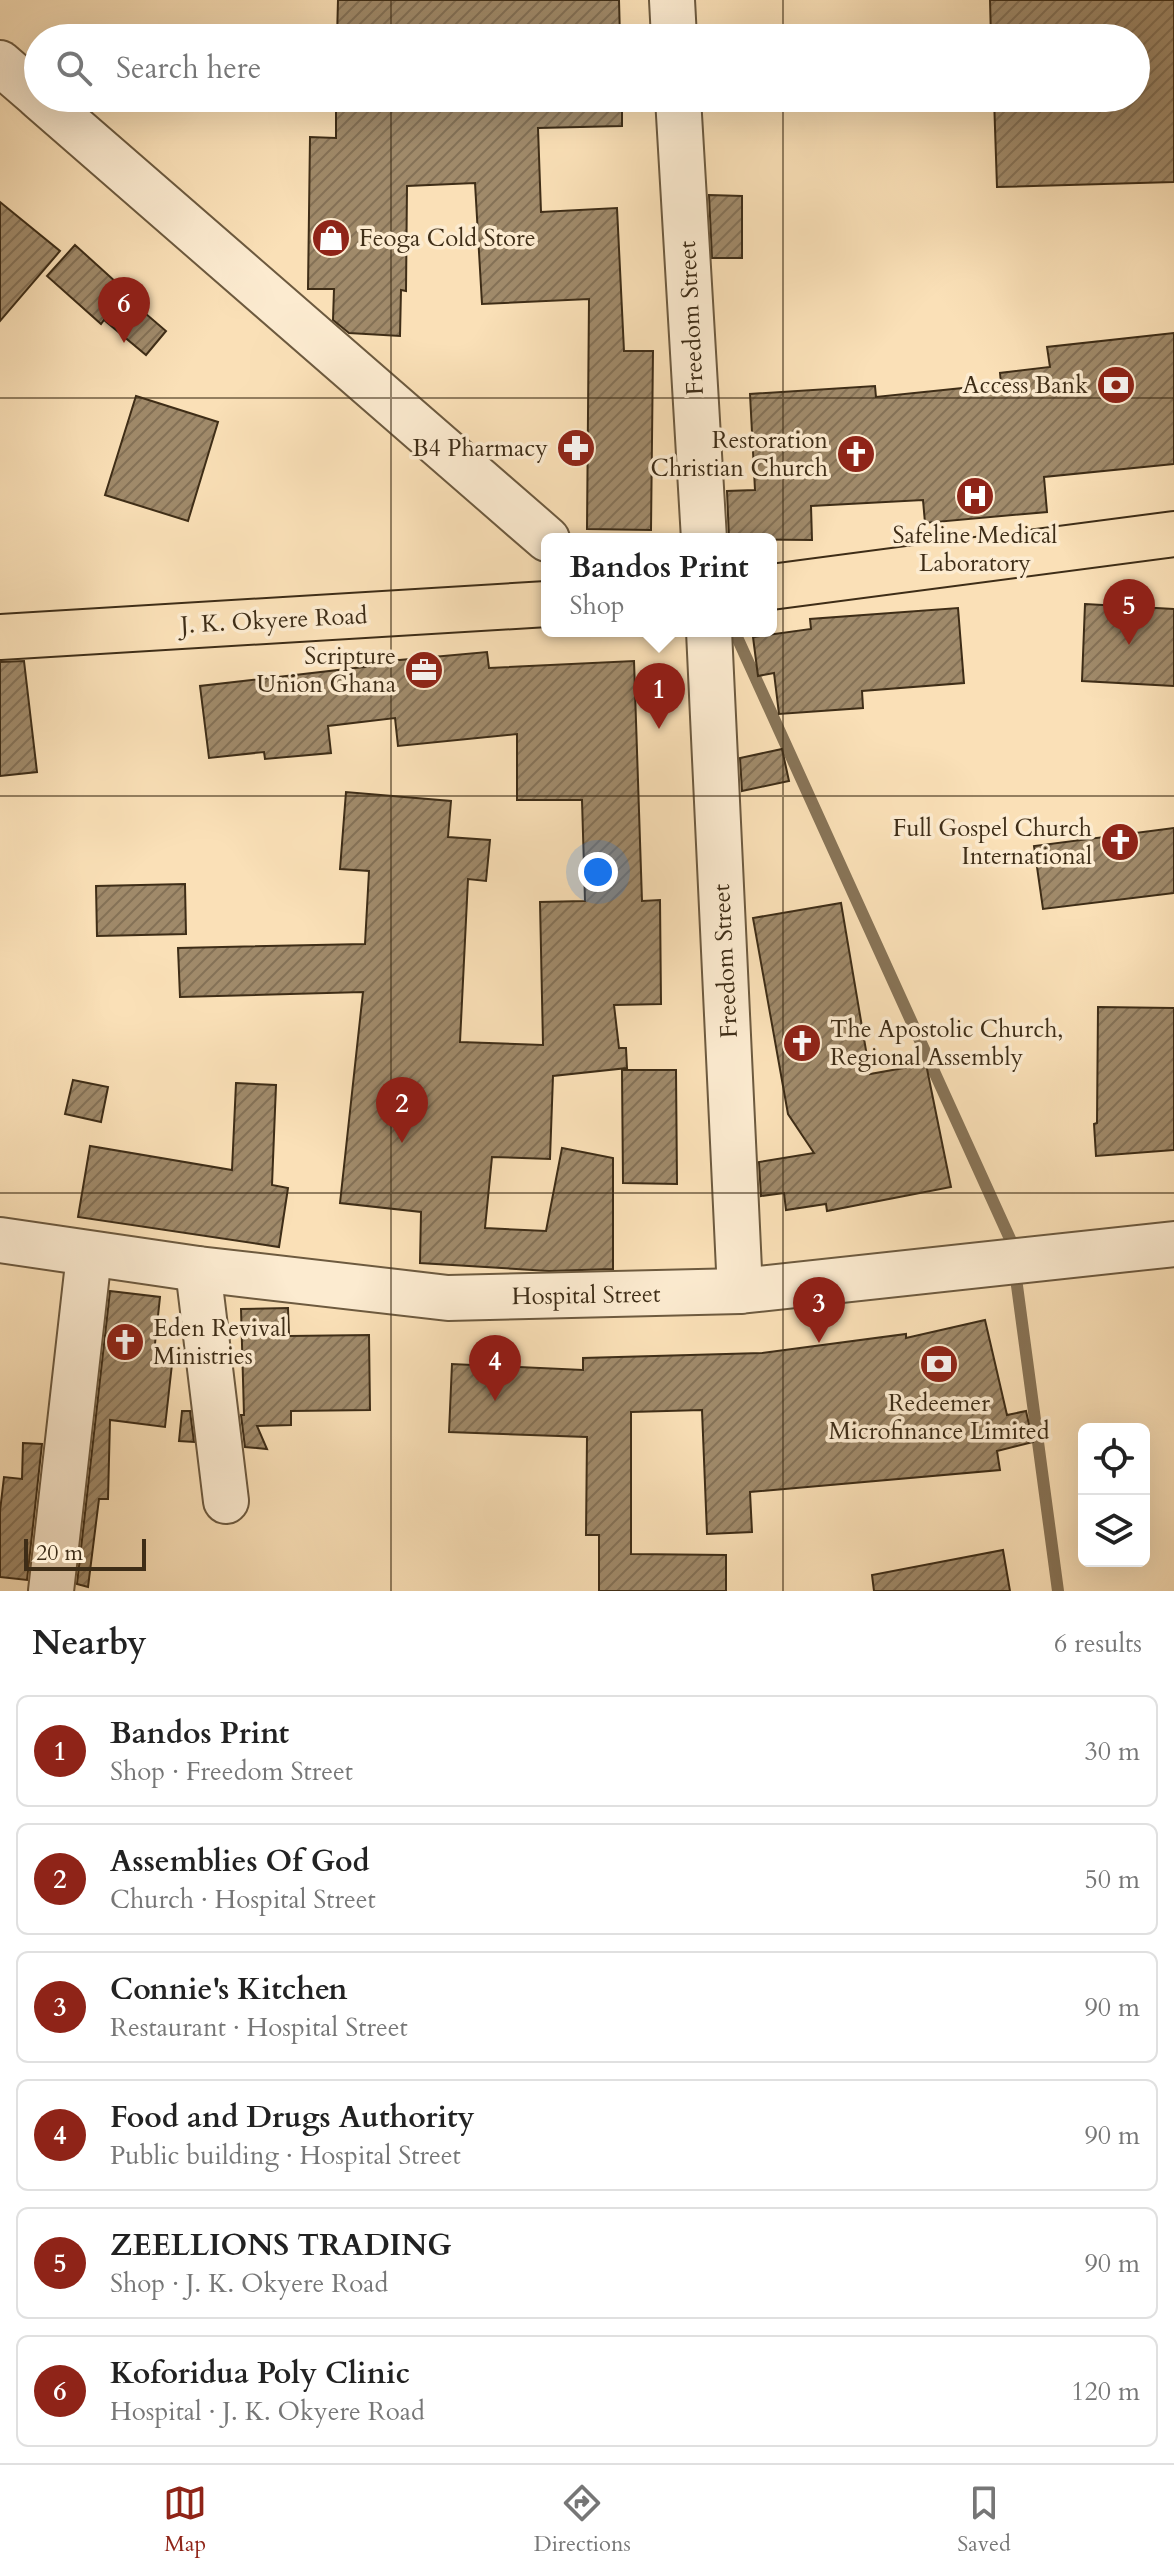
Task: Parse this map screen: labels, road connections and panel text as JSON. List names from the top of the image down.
{
  "streets": {
    "main road": ["J. K. Okyere Road"],
    "street": ["Freedom Street", "Hospital Street"]
  },
  "crossings": [
    ["Freedom Street", "Hospital Street"]
  ],
  "places": {
    "shop": ["Feoga Cold Store"],
    "bank": ["Access Bank", "Redeemer Microfinance Limited"],
    "pharmacy": ["B4 Pharmacy"],
    "church": [
      "Restoration Christian Church",
      "Full Gospel Church International",
      "The Apostolic Church, Regional Assembly",
      "Eden Revival Ministries"
    ],
    "hospital": ["Safeline Medical Laboratory"],
    "office": ["Scripture Union Ghana"]
  },
  "scale_bar": "20 m",
  "page": {
    "search": "Search here",
    "pins": [
      "6",
      "5",
      "1",
      "2",
      "3",
      "4"
    ],
    "popup": ["Bandos Print", "Shop"],
    "scale": "20 m",
    "heading": ["Nearby", "6 results"],
    "list": [
      {
        "mark": "1",
        "name": "Bandos Print",
        "note": "Shop · Freedom Street",
        "value": "30 m"
      },
      {
        "mark": "2",
        "name": "Assemblies Of God",
        "note": "Church · Hospital Street",
        "value": "50 m"
      },
      {
        "mark": "3",
        "name": "Connie's Kitchen",
        "note": "Restaurant · Hospital Street",
        "value": "90 m"
      },
      {
        "mark": "4",
        "name": "Food and Drugs Authority",
        "note": "Public building · Hospital Street",
        "value": "90 m"
      },
      {
        "mark": "5",
        "name": "ZEELLIONS TRADING",
        "note": "Shop · J. K. Okyere Road",
        "value": "90 m"
      },
      {
        "mark": "6",
        "name": "Koforidua Poly Clinic",
        "note": "Hospital · J. K. Okyere Road",
        "value": "120 m"
      }
    ],
    "nav": ["Map", "Directions", "Saved"]
  }
}
